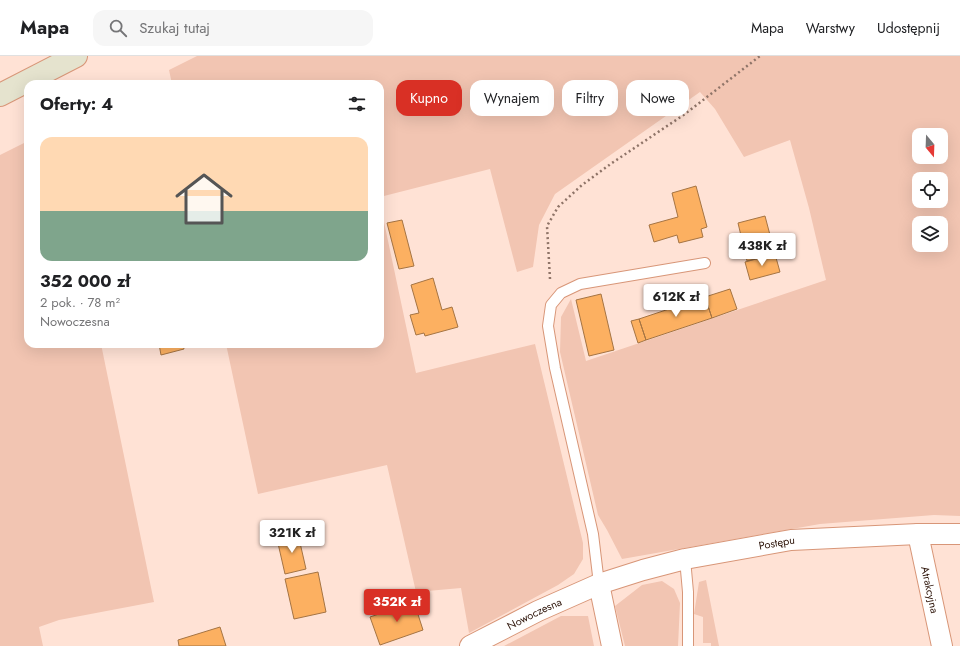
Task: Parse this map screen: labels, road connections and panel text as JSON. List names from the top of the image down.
{
  "streets": {
    "street": ["Postępu", "Atrakcyjna", "Nowoczesna"]
  },
  "crossings": [
    ["Postępu", "Atrakcyjna"],
    ["Postępu", "Nowoczesna"]
  ],
  "north": "bottom",
  "page": {
    "header": "Mapa",
    "search": "Szukaj tutaj",
    "nav": ["Mapa", "Warstwy", "Udostępnij"],
    "chip": [
      "Kupno",
      "Wynajem",
      "Filtry",
      "Nowe"
    ],
    "heading": "Oferty: 4",
    "list": [
      {
        "name": "352 000 zł",
        "note": "2 pok. · 78 m² · Nowoczesna"
      }
    ],
    "price": [
      "438K zł",
      "612K zł",
      "321K zł",
      "352K zł"
    ]
  }
}
